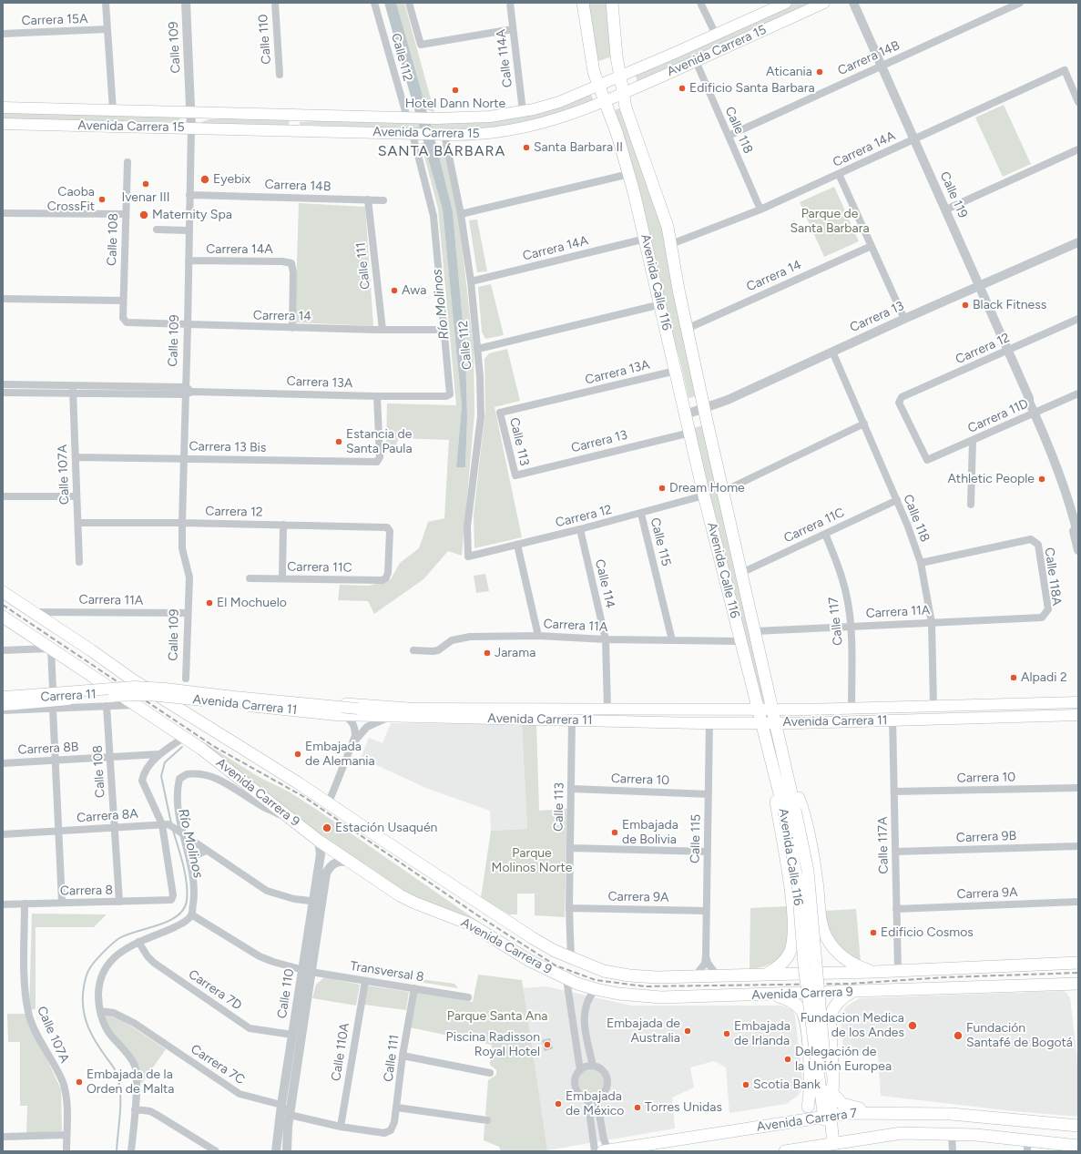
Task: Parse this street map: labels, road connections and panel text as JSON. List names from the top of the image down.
{
  "streets": {
    "main road": [
      "Avenida Carrera 15",
      "Avenida Calle 116",
      "Avenida Carrera 11",
      "Avenida Carrera 9",
      "Avenida Carrera 7"
    ],
    "street": [
      "Carrera 15A",
      "Calle 110",
      "Calle 109",
      "Calle 112",
      "Calle 114A",
      "Carrera 14B",
      "Calle 118",
      "Carrera 14A",
      "Calle 119",
      "Calle 108",
      "Calle 111",
      "Carrera 14",
      "Carrera 13",
      "Carrera 12",
      "Carrera 13A",
      "Carrera 11D",
      "Calle 113",
      "Carrera 13 Bis",
      "Calle 107A",
      "Carrera 11C",
      "Calle 115",
      "Calle 118A",
      "Calle 114",
      "Carrera 11A",
      "Calle 117",
      "Carrera 11",
      "Carrera 8B",
      "Carrera 10",
      "Carrera 8A",
      "Carrera 9B",
      "Calle 117A",
      "Carrera 8",
      "Carrera 9A",
      "Transversal 8",
      "Carrera 7D",
      "Calle 110A",
      "Carrera 7C"
    ]
  },
  "crossings": [
    ["Calle 110", "Avenida Carrera 9"],
    ["Calle 110", "Transversal 8"],
    ["Calle 110", "Carrera 7D"],
    ["Calle 110", "Carrera 7C"],
    ["Calle 109", "Avenida Carrera 15"],
    ["Calle 109", "Carrera 14B"],
    ["Calle 109", "Carrera 14A"],
    ["Calle 109", "Carrera 14"],
    ["Calle 109", "Carrera 12"],
    ["Calle 109", "Carrera 13A"],
    ["Calle 109", "Carrera 13 Bis"],
    ["Calle 109", "Carrera 11A"],
    ["Avenida Carrera 15", "Calle 112"],
    ["Avenida Carrera 15", "Calle 114A"],
    ["Avenida Carrera 15", "Calle 118"],
    ["Avenida Carrera 15", "Avenida Calle 116"],
    ["Calle 112", "Calle 114A"],
    ["Calle 112", "Carrera 14A"],
    ["Calle 112", "Carrera 14"],
    ["Calle 112", "Carrera 12"],
    ["Calle 112", "Carrera 13A"],
    ["Carrera 14B", "Calle 118"],
    ["Carrera 14B", "Calle 119"],
    ["Carrera 14B", "Calle 111"],
    ["Calle 118", "Carrera 14A"],
    ["Calle 118", "Carrera 13"],
    ["Calle 118", "Carrera 11C"],
    ["Calle 118", "Calle 118A"],
    ["Calle 118", "Carrera 11A"],
    ["Calle 118", "Avenida Carrera 11"],
    ["Carrera 14A", "Calle 119"],
    ["Carrera 14A", "Carrera 14"],
    ["Carrera 14A", "Avenida Calle 116"],
    ["Calle 119", "Carrera 13"],
    ["Calle 119", "Carrera 12"],
    ["Calle 119", "Carrera 11D"],
    ["Calle 108", "Carrera 14"],
    ["Calle 108", "Carrera 11"],
    ["Calle 108", "Carrera 8B"],
    ["Calle 108", "Carrera 8A"],
    ["Calle 108", "Carrera 8"],
    ["Calle 111", "Carrera 14"],
    ["Calle 111", "Transversal 8"],
    ["Calle 111", "Calle 110A"],
    ["Carrera 14", "Avenida Calle 116"],
    ["Avenida Calle 116", "Carrera 13"],
    ["Avenida Calle 116", "Carrera 12"],
    ["Avenida Calle 116", "Carrera 13A"],
    ["Avenida Calle 116", "Carrera 11C"],
    ["Avenida Calle 116", "Carrera 11A"],
    ["Avenida Calle 116", "Avenida Carrera 11"],
    ["Carrera 13", "Calle 113"],
    ["Carrera 12", "Carrera 11D"],
    ["Carrera 12", "Calle 107A"],
    ["Carrera 12", "Carrera 11C"],
    ["Carrera 12", "Calle 115"],
    ["Carrera 12", "Calle 114"],
    ["Carrera 13A", "Calle 113"],
    ["Carrera 13A", "Carrera 13 Bis"],
    ["Carrera 13A", "Calle 107A"],
    ["Calle 113", "Avenida Carrera 11"],
    ["Calle 113", "Carrera 10"],
    ["Calle 113", "Avenida Carrera 9"],
    ["Calle 113", "Carrera 9A"],
    ["Carrera 13 Bis", "Calle 107A"],
    ["Calle 107A", "Carrera 8"],
    ["Carrera 11C", "Calle 117"],
    ["Calle 115", "Carrera 11A"],
    ["Calle 115", "Avenida Carrera 11"],
    ["Calle 115", "Carrera 10"],
    ["Calle 115", "Avenida Carrera 9"],
    ["Calle 115", "Carrera 9A"],
    ["Calle 118A", "Carrera 11A"],
    ["Calle 114", "Carrera 11A"],
    ["Calle 114", "Avenida Carrera 11"],
    ["Carrera 11A", "Calle 117"],
    ["Carrera 11A", "Avenida Carrera 9"],
    ["Calle 117", "Avenida Carrera 11"],
    ["Carrera 11", "Avenida Carrera 9"],
    ["Avenida Carrera 11", "Calle 117A"],
    ["Carrera 10", "Calle 117A"],
    ["Avenida Carrera 9", "Calle 117A"],
    ["Carrera 8A", "Carrera 8"],
    ["Carrera 9B", "Calle 117A"],
    ["Calle 117A", "Carrera 9A"],
    ["Transversal 8", "Calle 110A"]
  ],
  "districts": ["SANTA BÁRBARA"],
  "water": ["Río Molinos"],
  "parks": ["Parque de Santa Barbara", "Parque Molinos Norte", "Parque Santa Ana"],
  "places": [
    "Aticania",
    "Edificio Santa Barbara",
    "Hotel Dann Norte",
    "Santa Barbara II",
    "Eyebix",
    "Ivenar III",
    "Caoba CrossFit",
    "Maternity Spa",
    "Awa",
    "Black Fitness",
    "Estancia de Santa Paula",
    "Athletic People",
    "Dream Home",
    "El Mochuelo",
    "Jarama",
    "Alpadi 2",
    "Embajada de Alemania",
    "Estación Usaquén",
    "Embajada de Bolivia",
    "Edificio Cosmos",
    "Fundacion Medica de los Andes",
    "Embajada de Australia",
    "Embajada de Irlanda",
    "Fundación Santafé de Bogotá",
    "Piscina Radisson Royal Hotel",
    "Delegación de la Unión Europea",
    "Embajada de la Orden de Malta",
    "Scotia Bank",
    "Embajada de México",
    "Torres Unidas"
  ]
}
